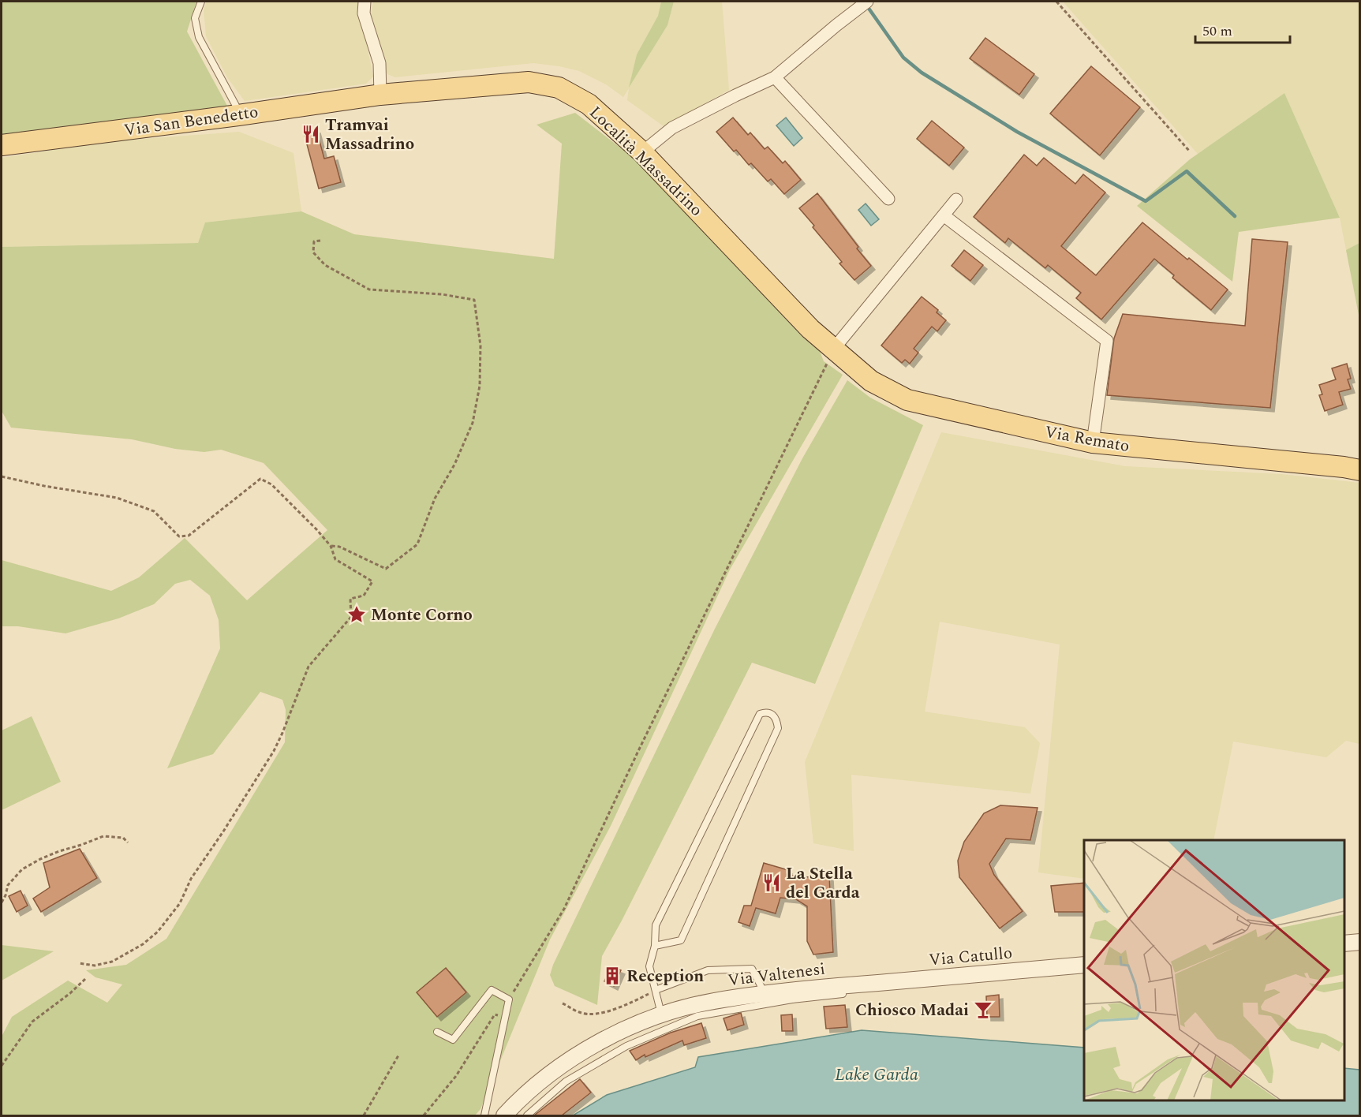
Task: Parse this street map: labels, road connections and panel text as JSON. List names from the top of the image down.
{
  "streets": {
    "main road": ["Via San Benedetto", "Località Massadrino", "Via Remato"],
    "street": ["Via Catullo", "Via Valtenesi"]
  },
  "crossings": [
    ["Via San Benedetto", "Località Massadrino"],
    ["Località Massadrino", "Via Remato"],
    ["Via Catullo", "Via Valtenesi"]
  ],
  "water": ["Lake Garda"],
  "places": {
    "restaurant": ["Tramvai Massadrino", "La Stella del Garda"],
    "place": ["Monte Corno"],
    "building": ["Reception"],
    "bar": ["Chiosco Madai"]
  },
  "scale_bar": "50 m"
}
